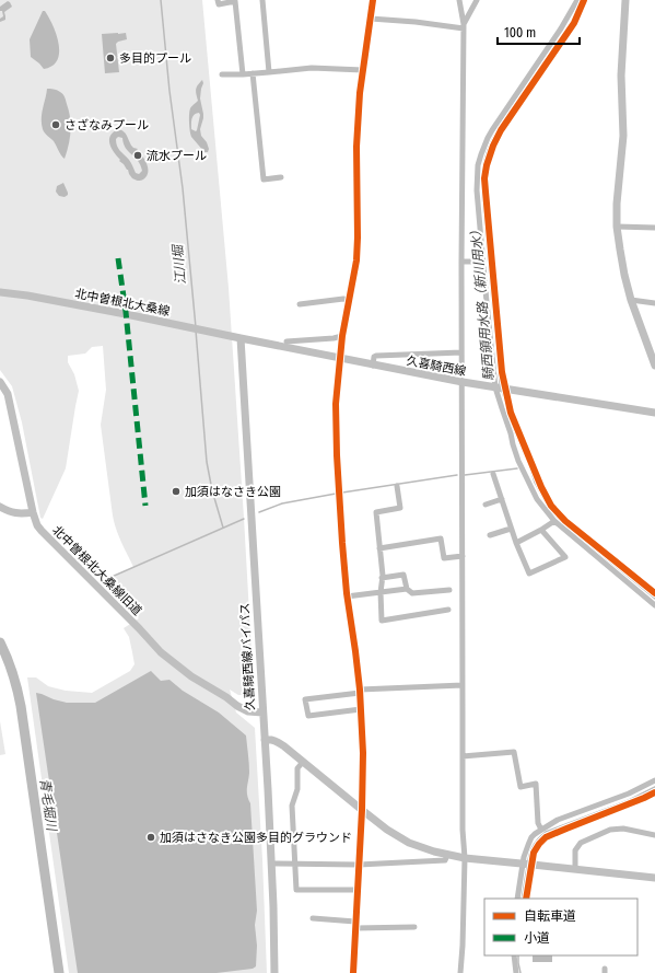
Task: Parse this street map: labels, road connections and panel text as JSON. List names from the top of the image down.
{
  "streets": {
    "main road": [
      "北中曽根北大桑線",
      "久喜騎西線",
      "北中曽根北大桑線旧道",
      "久喜騎西線バイパス"
    ]
  },
  "crossings": [
    ["北中曽根北大桑線", "久喜騎西線"],
    ["北中曽根北大桑線", "久喜騎西線バイパス"],
    ["久喜騎西線", "久喜騎西線バイパス"],
    ["北中曽根北大桑線旧道", "久喜騎西線バイパス"]
  ],
  "water": ["江川堀", "騎西領用水路（新川用水）", "青毛堀川"],
  "places": [
    "多目的プール",
    "さざなみプール",
    "流水プール",
    "加須はなさき公園",
    "加須はさなき公園多目的グラウンド"
  ],
  "legend": ["自転車道", "小道"],
  "scale_bar": "100 m"
}
